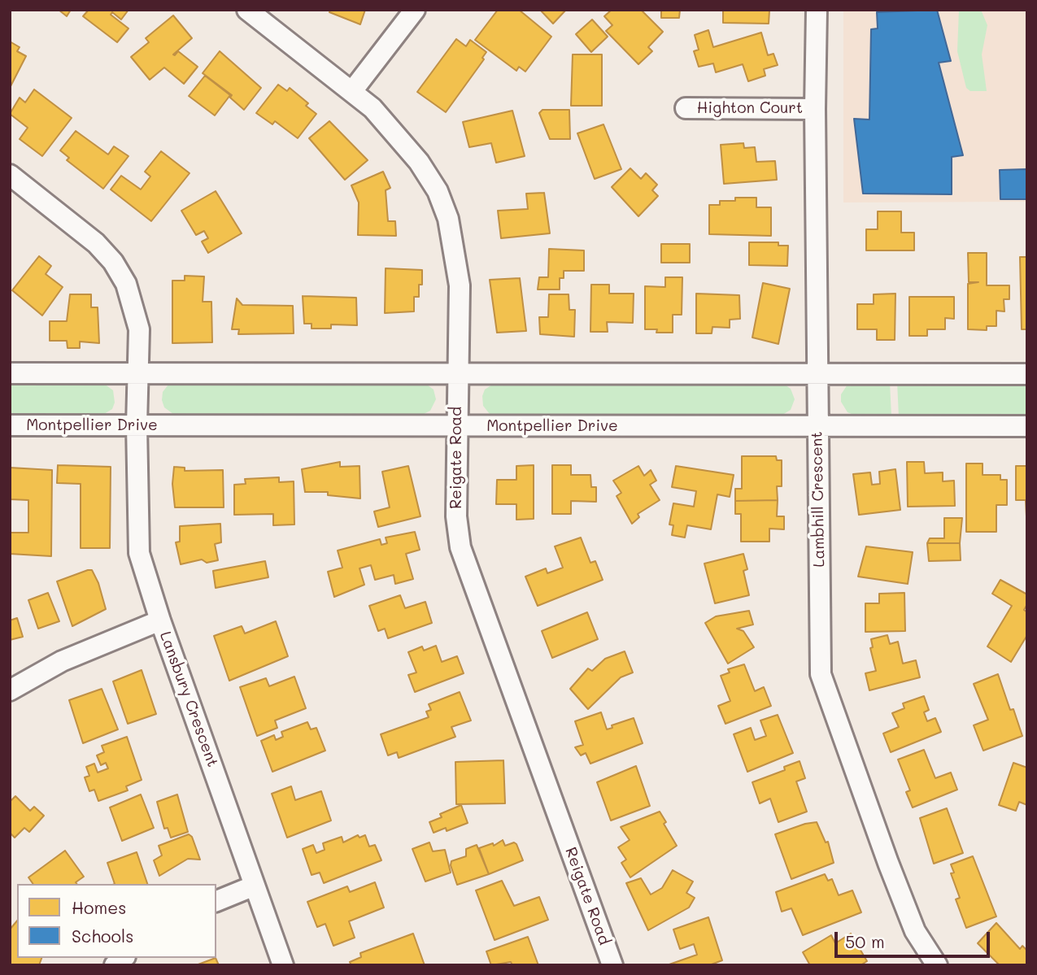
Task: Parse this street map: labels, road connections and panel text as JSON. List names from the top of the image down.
{
  "streets": {
    "street": [
      "Highton Court",
      "Montpellier Drive",
      "Reigate Road",
      "Lambhill Crescent",
      "Lansbury Crescent"
    ]
  },
  "crossings": [
    ["Highton Court", "Lambhill Crescent"],
    ["Montpellier Drive", "Reigate Road"],
    ["Montpellier Drive", "Lambhill Crescent"],
    ["Montpellier Drive", "Lansbury Crescent"]
  ],
  "legend": ["Homes", "Schools"],
  "scale_bar": "50 m"
}
